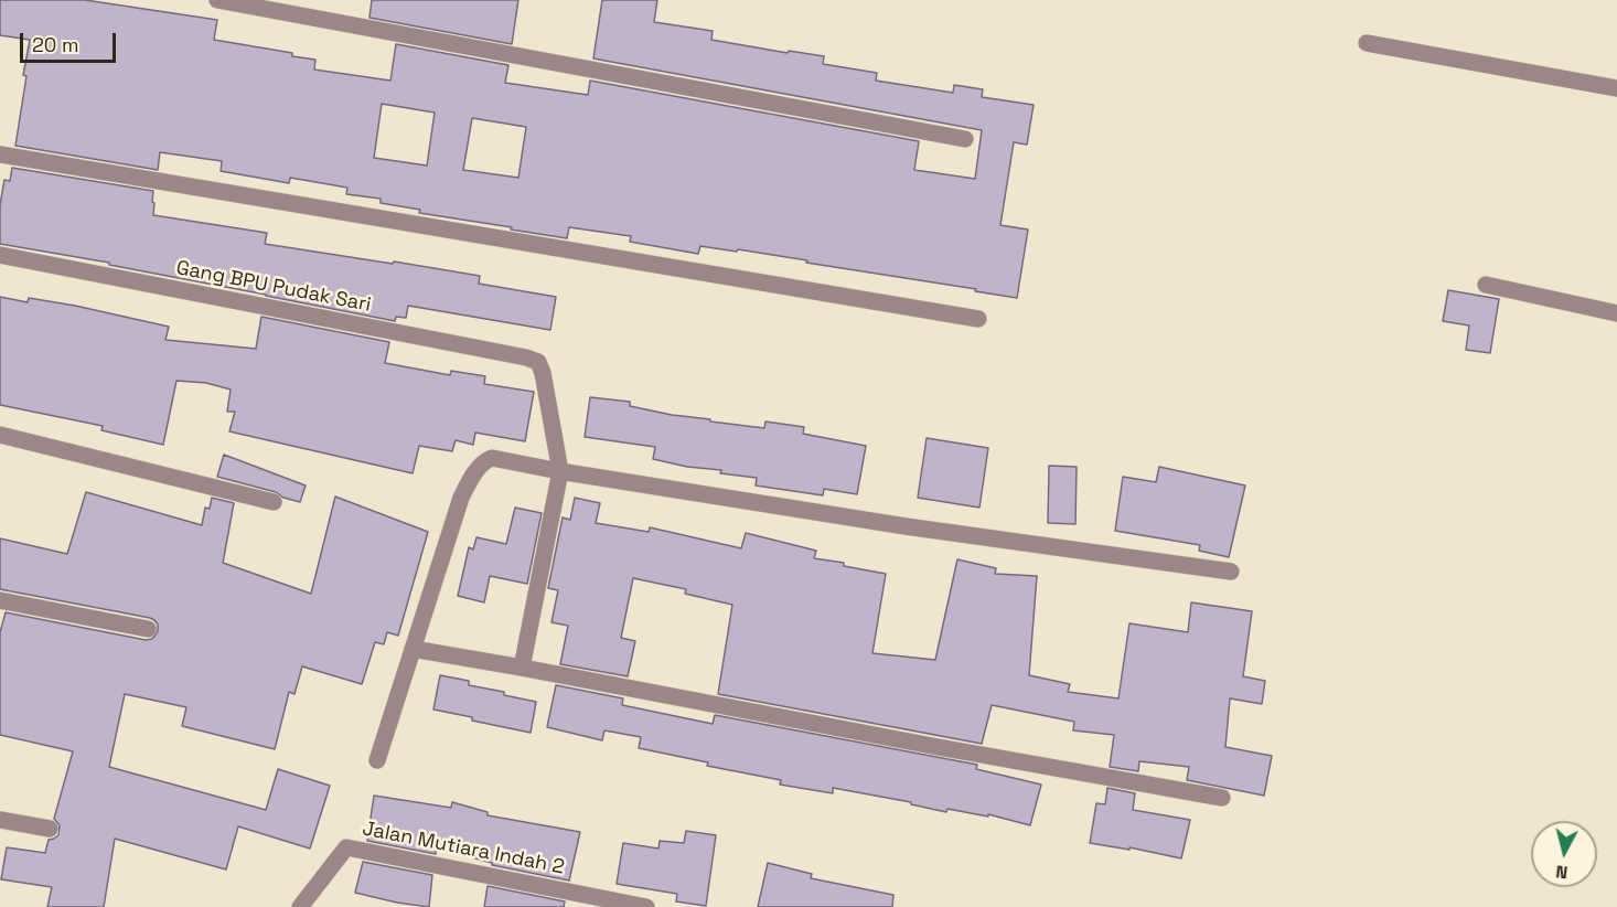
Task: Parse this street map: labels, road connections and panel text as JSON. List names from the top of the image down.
{
  "streets": {
    "street": ["Gang BPU Pudak Sari", "Jalan Mutiara Indah 2"]
  },
  "scale_bar": "20 m",
  "north": "bottom"
}
